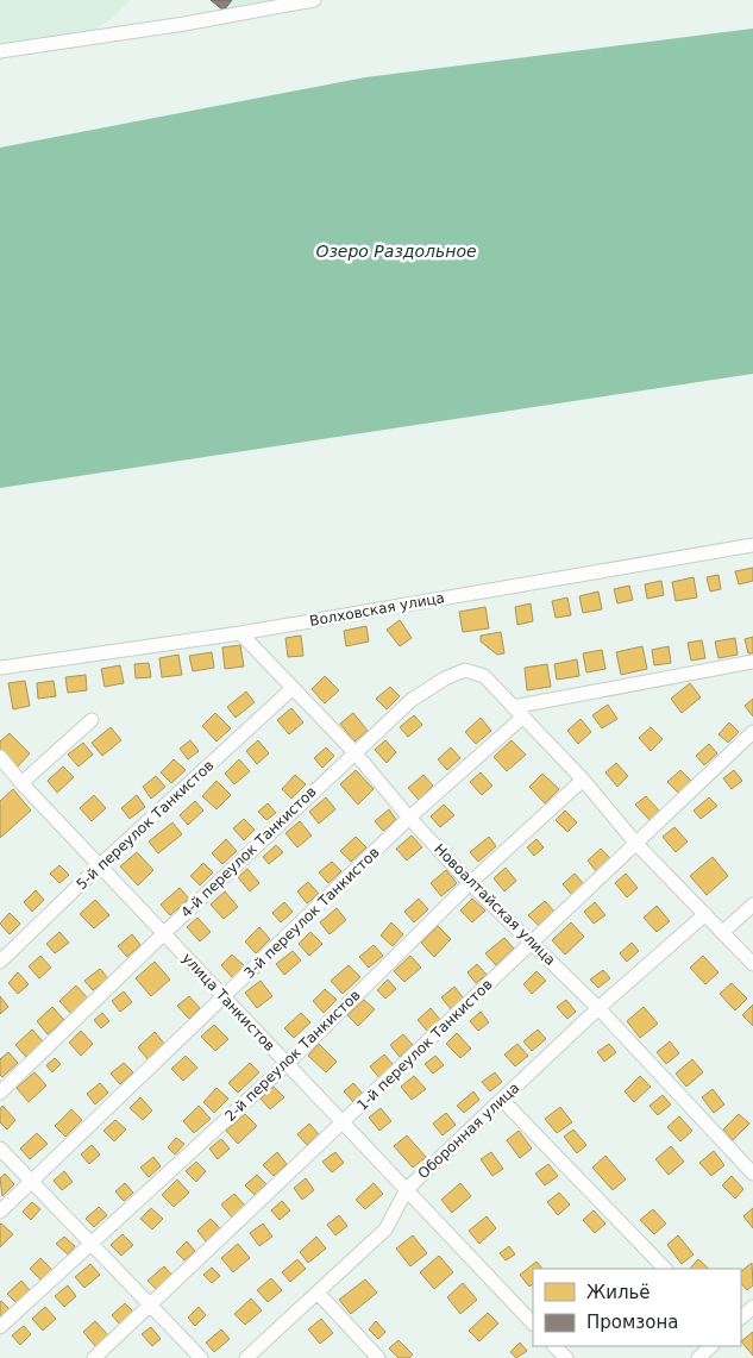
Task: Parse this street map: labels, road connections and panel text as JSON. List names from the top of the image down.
{
  "streets": {
    "street": [
      "Волховская улица",
      "5-й переулок Танкистов",
      "4-й переулок Танкистов",
      "Новоалтайская улица",
      "3-й переулок Танкистов",
      "улица Танкистов",
      "1-й переулок Танкистов",
      "2-й переулок Танкистов",
      "Оборонная улица"
    ]
  },
  "crossings": [
    ["Волховская улица", "Новоалтайская улица"],
    ["5-й переулок Танкистов", "Новоалтайская улица"],
    ["5-й переулок Танкистов", "улица Танкистов"],
    ["4-й переулок Танкистов", "Новоалтайская улица"],
    ["4-й переулок Танкистов", "3-й переулок Танкистов"],
    ["4-й переулок Танкистов", "улица Танкистов"],
    ["4-й переулок Танкистов", "1-й переулок Танкистов"],
    ["4-й переулок Танкистов", "2-й переулок Танкистов"],
    ["4-й переулок Танкистов", "Оборонная улица"],
    ["Новоалтайская улица", "3-й переулок Танкистов"],
    ["Новоалтайская улица", "1-й переулок Танкистов"],
    ["Новоалтайская улица", "2-й переулок Танкистов"],
    ["Новоалтайская улица", "Оборонная улица"],
    ["3-й переулок Танкистов", "улица Танкистов"],
    ["улица Танкистов", "1-й переулок Танкистов"],
    ["улица Танкистов", "2-й переулок Танкистов"],
    ["улица Танкистов", "Оборонная улица"]
  ],
  "water": ["Озеро Раздольное"],
  "legend": ["Жильё", "Промзона"]
}
